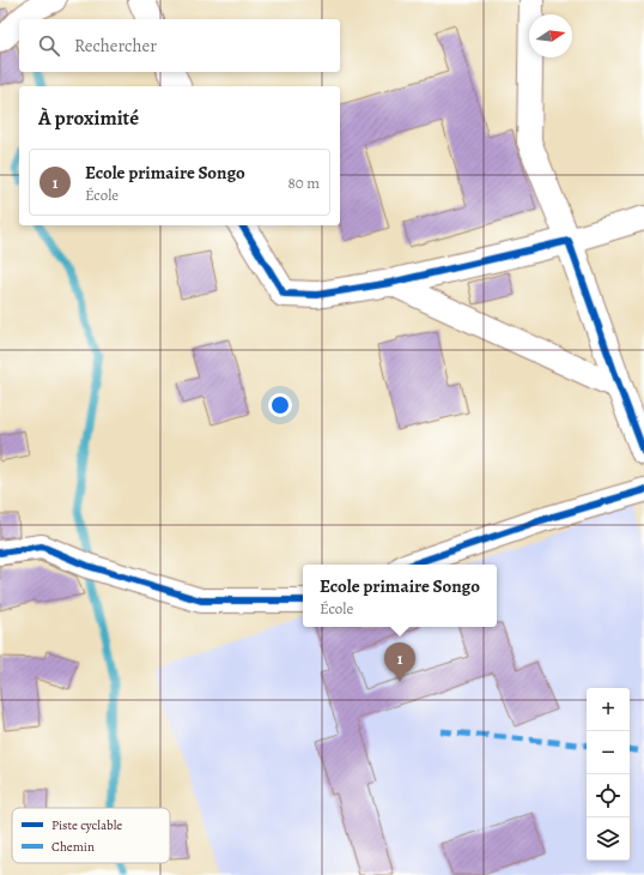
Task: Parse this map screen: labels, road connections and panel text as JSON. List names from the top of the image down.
{
  "legend": ["Piste cyclable", "Chemin"],
  "north": "right",
  "page": {
    "search": "Rechercher",
    "heading": "À proximité",
    "list": [
      {
        "mark": "1",
        "name": "Ecole primaire Songo",
        "note": "École",
        "value": "80 m"
      }
    ],
    "popup": ["Ecole primaire Songo", "École"],
    "pins": "1",
    "map_buttons": ["+", "−"]
  }
}
